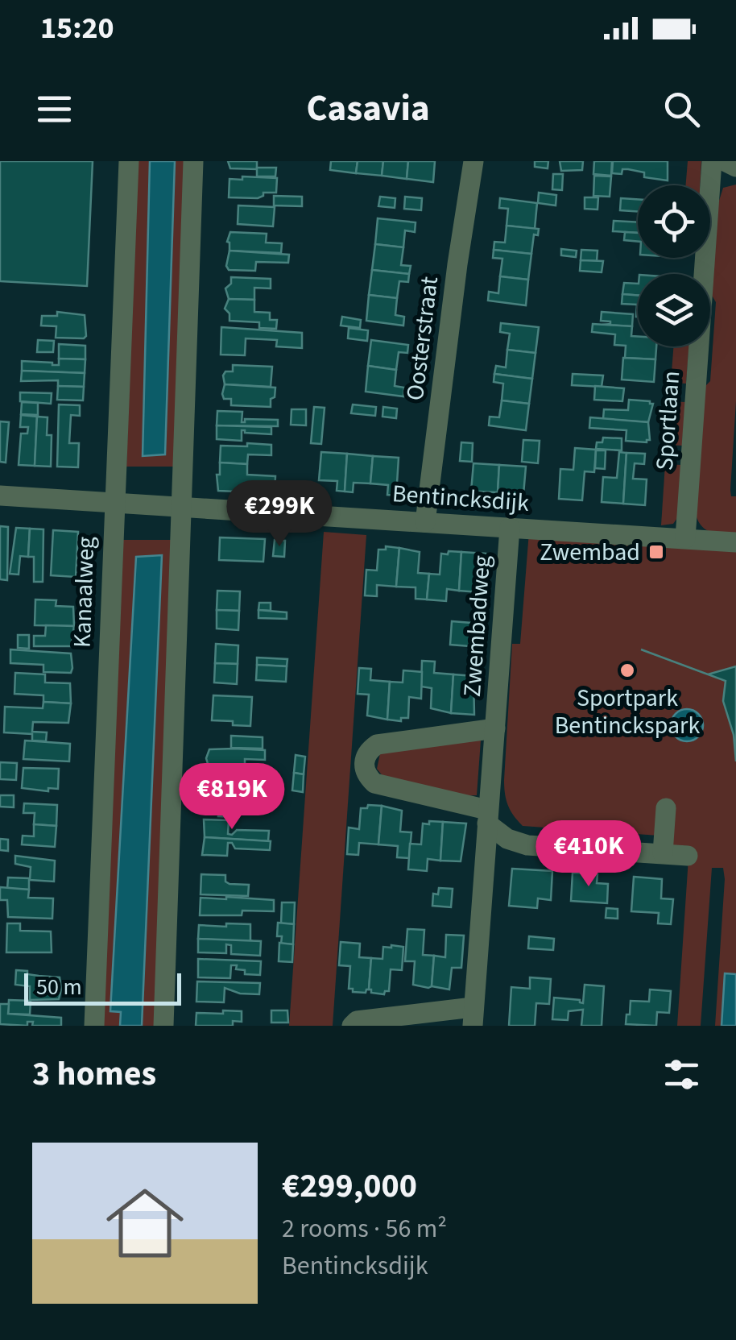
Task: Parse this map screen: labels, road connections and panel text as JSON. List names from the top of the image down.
{
  "streets": {
    "street": [
      "Oosterstraat",
      "Sportlaan",
      "Bentincksdijk",
      "Kanaalweg",
      "Zwembadweg"
    ]
  },
  "crossings": [
    ["Oosterstraat", "Bentincksdijk"],
    ["Sportlaan", "Bentincksdijk"],
    ["Bentincksdijk", "Kanaalweg"],
    ["Bentincksdijk", "Zwembadweg"]
  ],
  "places": {
    "transit": ["Zwembad"],
    "other": ["Sportpark Bentinckspark"]
  },
  "scale_bar": "50 m",
  "page": {
    "status": "15:20",
    "header": "Casavia",
    "price": ["€299K", "€819K", "€410K"],
    "scale": "50 m",
    "heading": "3 homes",
    "list": [
      {
        "name": "€299,000",
        "note": "2 rooms · 56 m² · Bentincksdijk"
      }
    ]
  }
}
